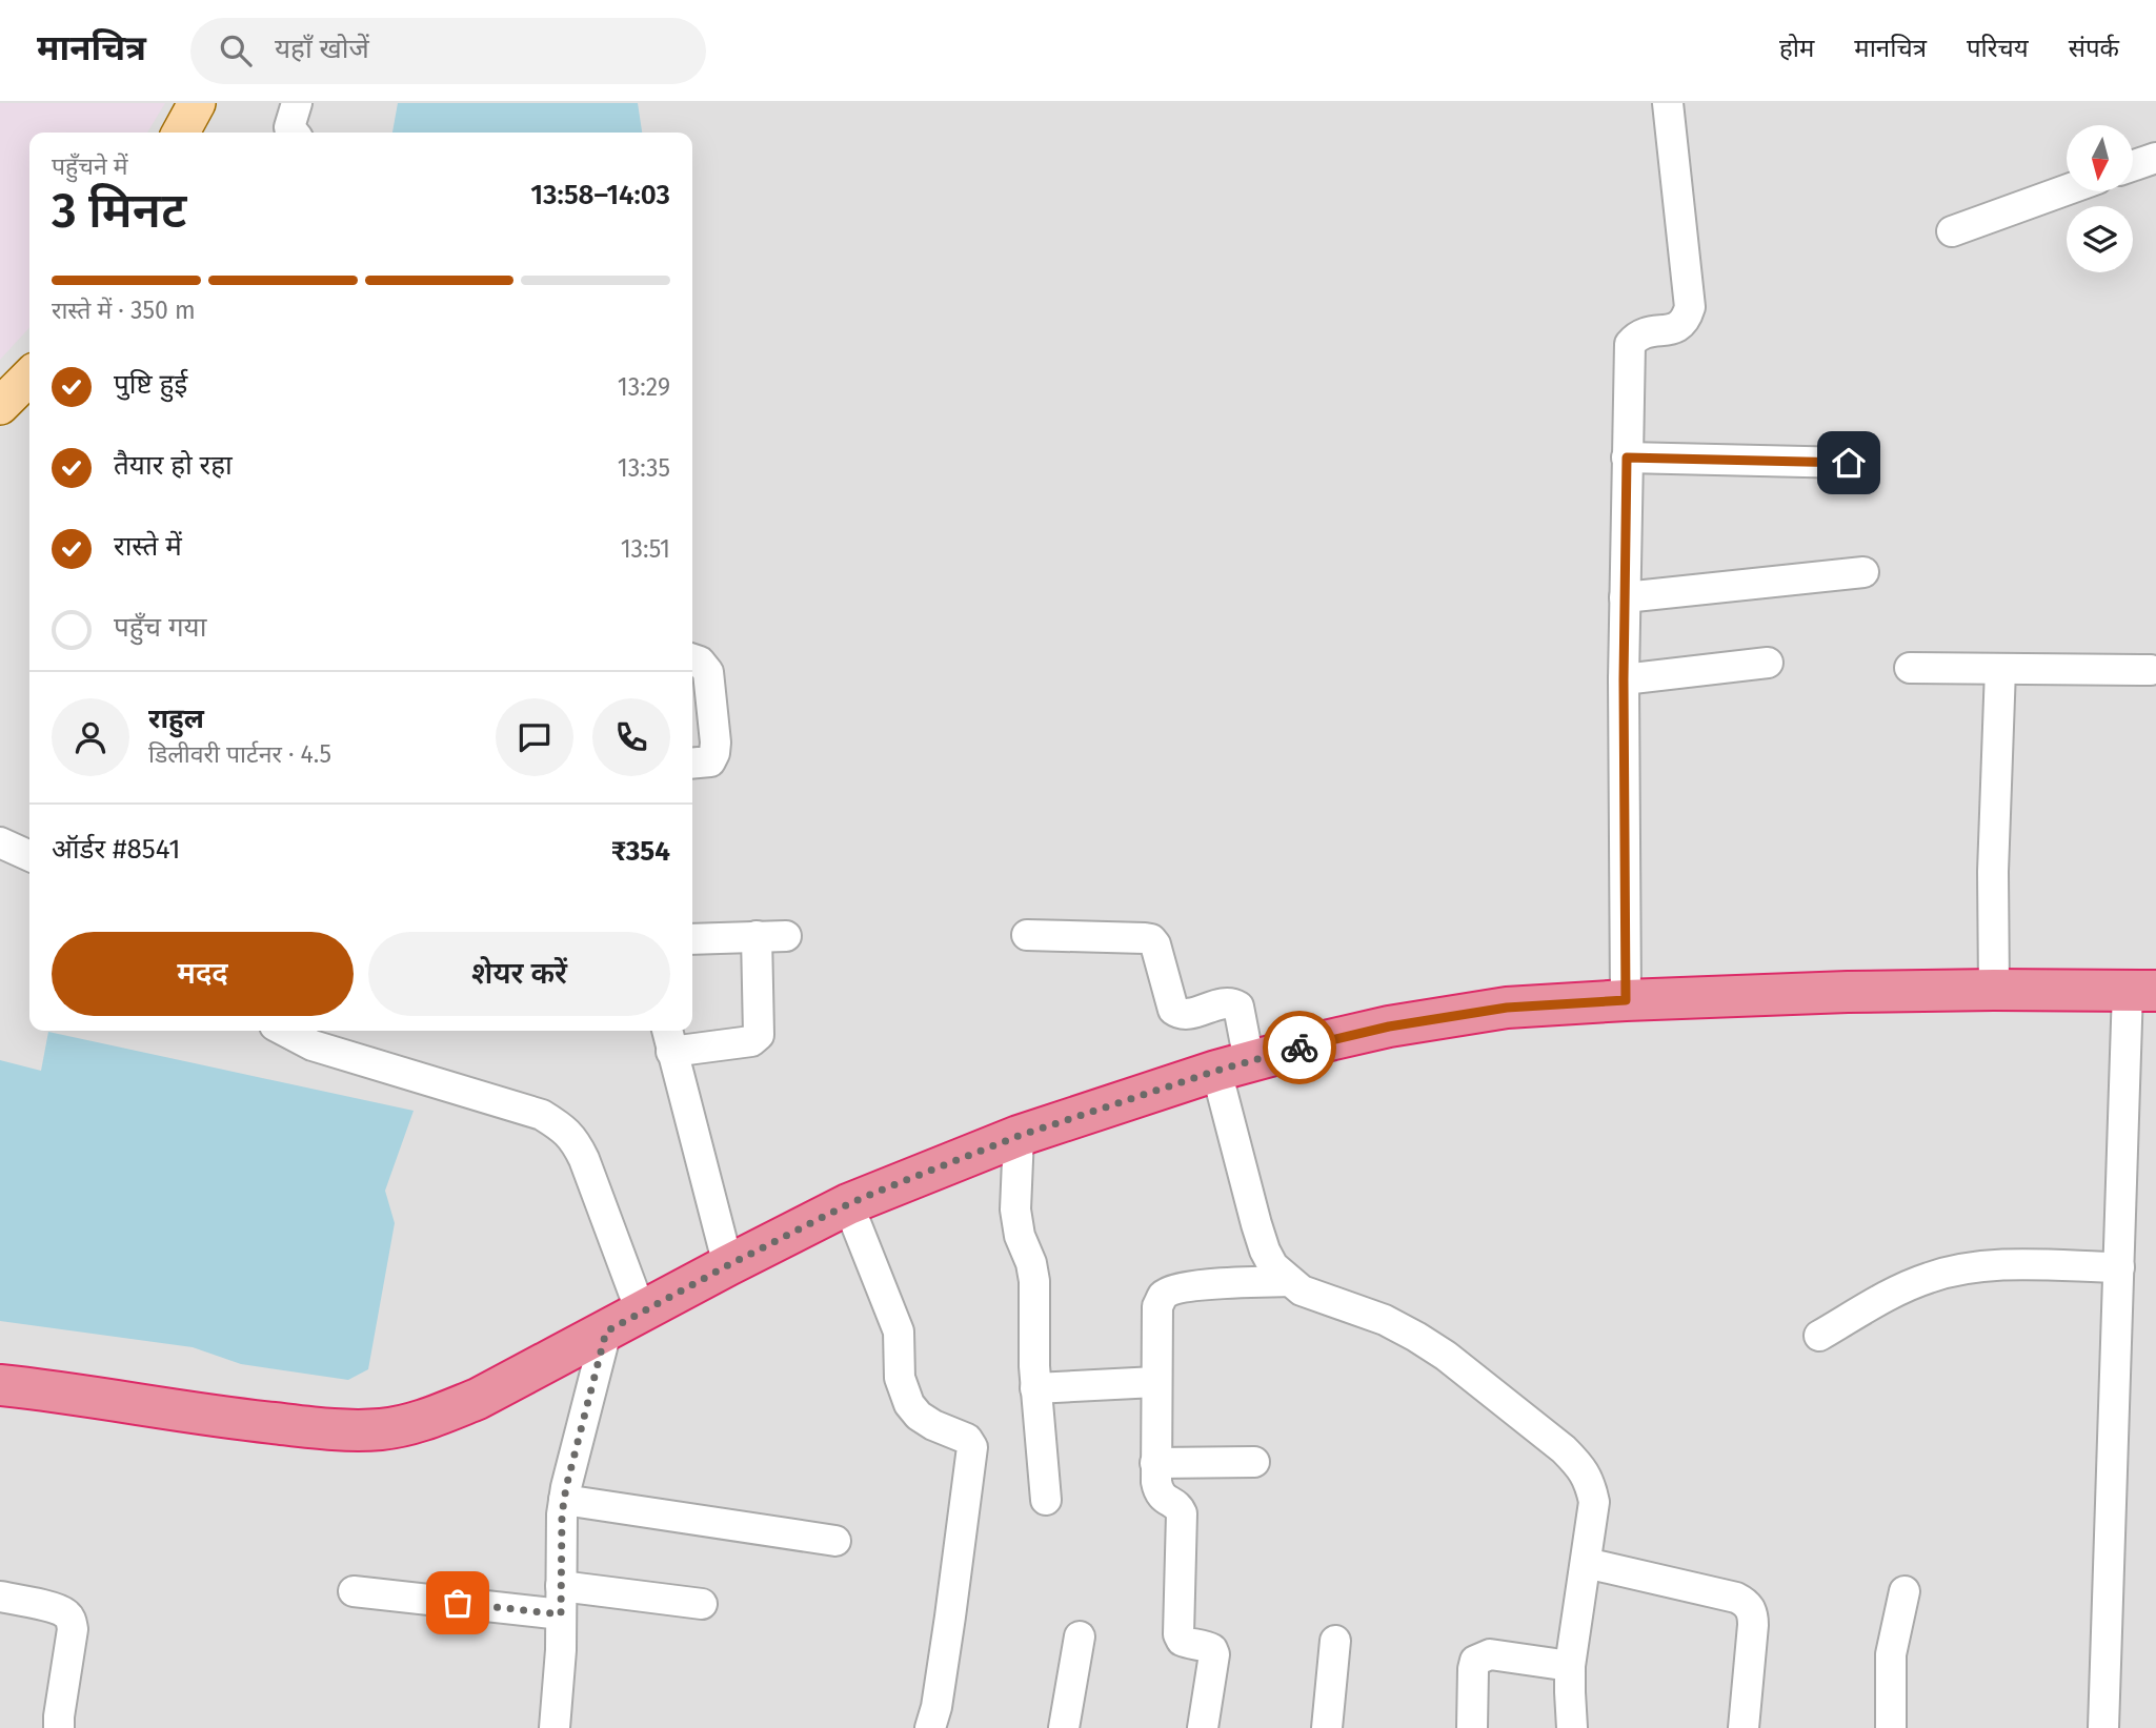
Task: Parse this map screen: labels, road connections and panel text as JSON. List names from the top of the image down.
{
  "north": "bottom",
  "page": {
    "header": "मानचित्र",
    "search": "यहाँ खोजें",
    "nav": [
      "होम",
      "मानचित्र",
      "परिचय",
      "संपर्क"
    ],
    "heading": ["3 मिनट", "पहुँचने में", "13:58–14:03"],
    "panel": [
      "राहुल",
      "डिलीवरी पार्टनर · 4.5",
      "ऑर्डर #8541",
      "₹354"
    ],
    "bar": "रास्ते में · 350 m",
    "list": [
      ["पुष्टि हुई", "13:29"],
      ["तैयार हो रहा", "13:35"],
      ["रास्ते में", "13:51"],
      "पहुँच गया"
    ],
    "buttons": ["मदद", "शेयर करें"]
  }
}
